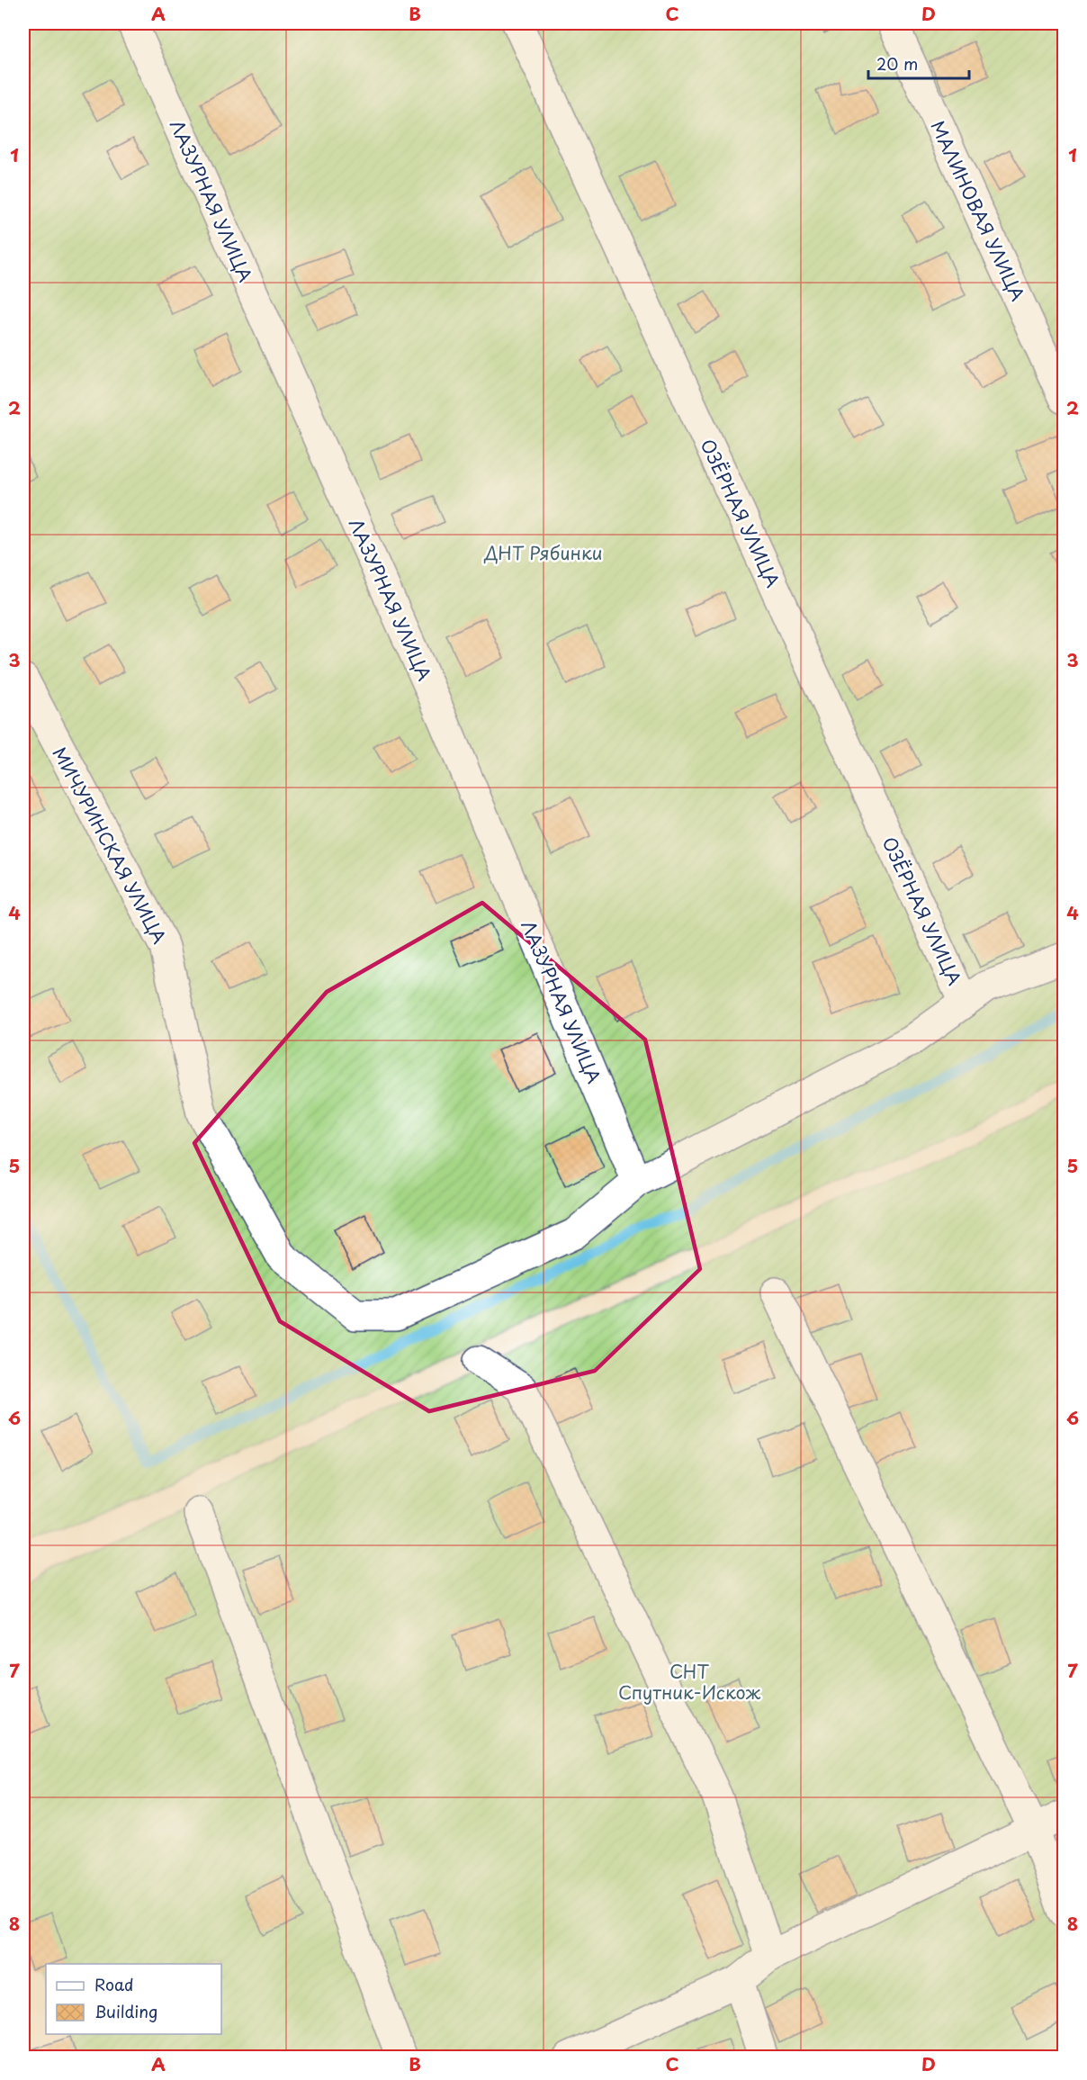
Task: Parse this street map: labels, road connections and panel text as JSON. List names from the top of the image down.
{
  "streets": {
    "street": [
      "ЛАЗУРНАЯ УЛИЦА",
      "МАЛИНОВАЯ УЛИЦА",
      "ОЗЁРНАЯ УЛИЦА",
      "МИЧУРИНСКАЯ УЛИЦА"
    ]
  },
  "crossings": [
    ["ЛАЗУРНАЯ УЛИЦА", "МИЧУРИНСКАЯ УЛИЦА"]
  ],
  "parks": ["ДНТ Рябинки", "СНТ Спутник-Искож"],
  "legend": ["Road", "Building"],
  "scale_bar": "20 m",
  "grid": {
    "columns": [
      "A",
      "B",
      "C",
      "D"
    ],
    "rows": [
      "1",
      "2",
      "3",
      "4",
      "5",
      "6",
      "7",
      "8"
    ]
  }
}
